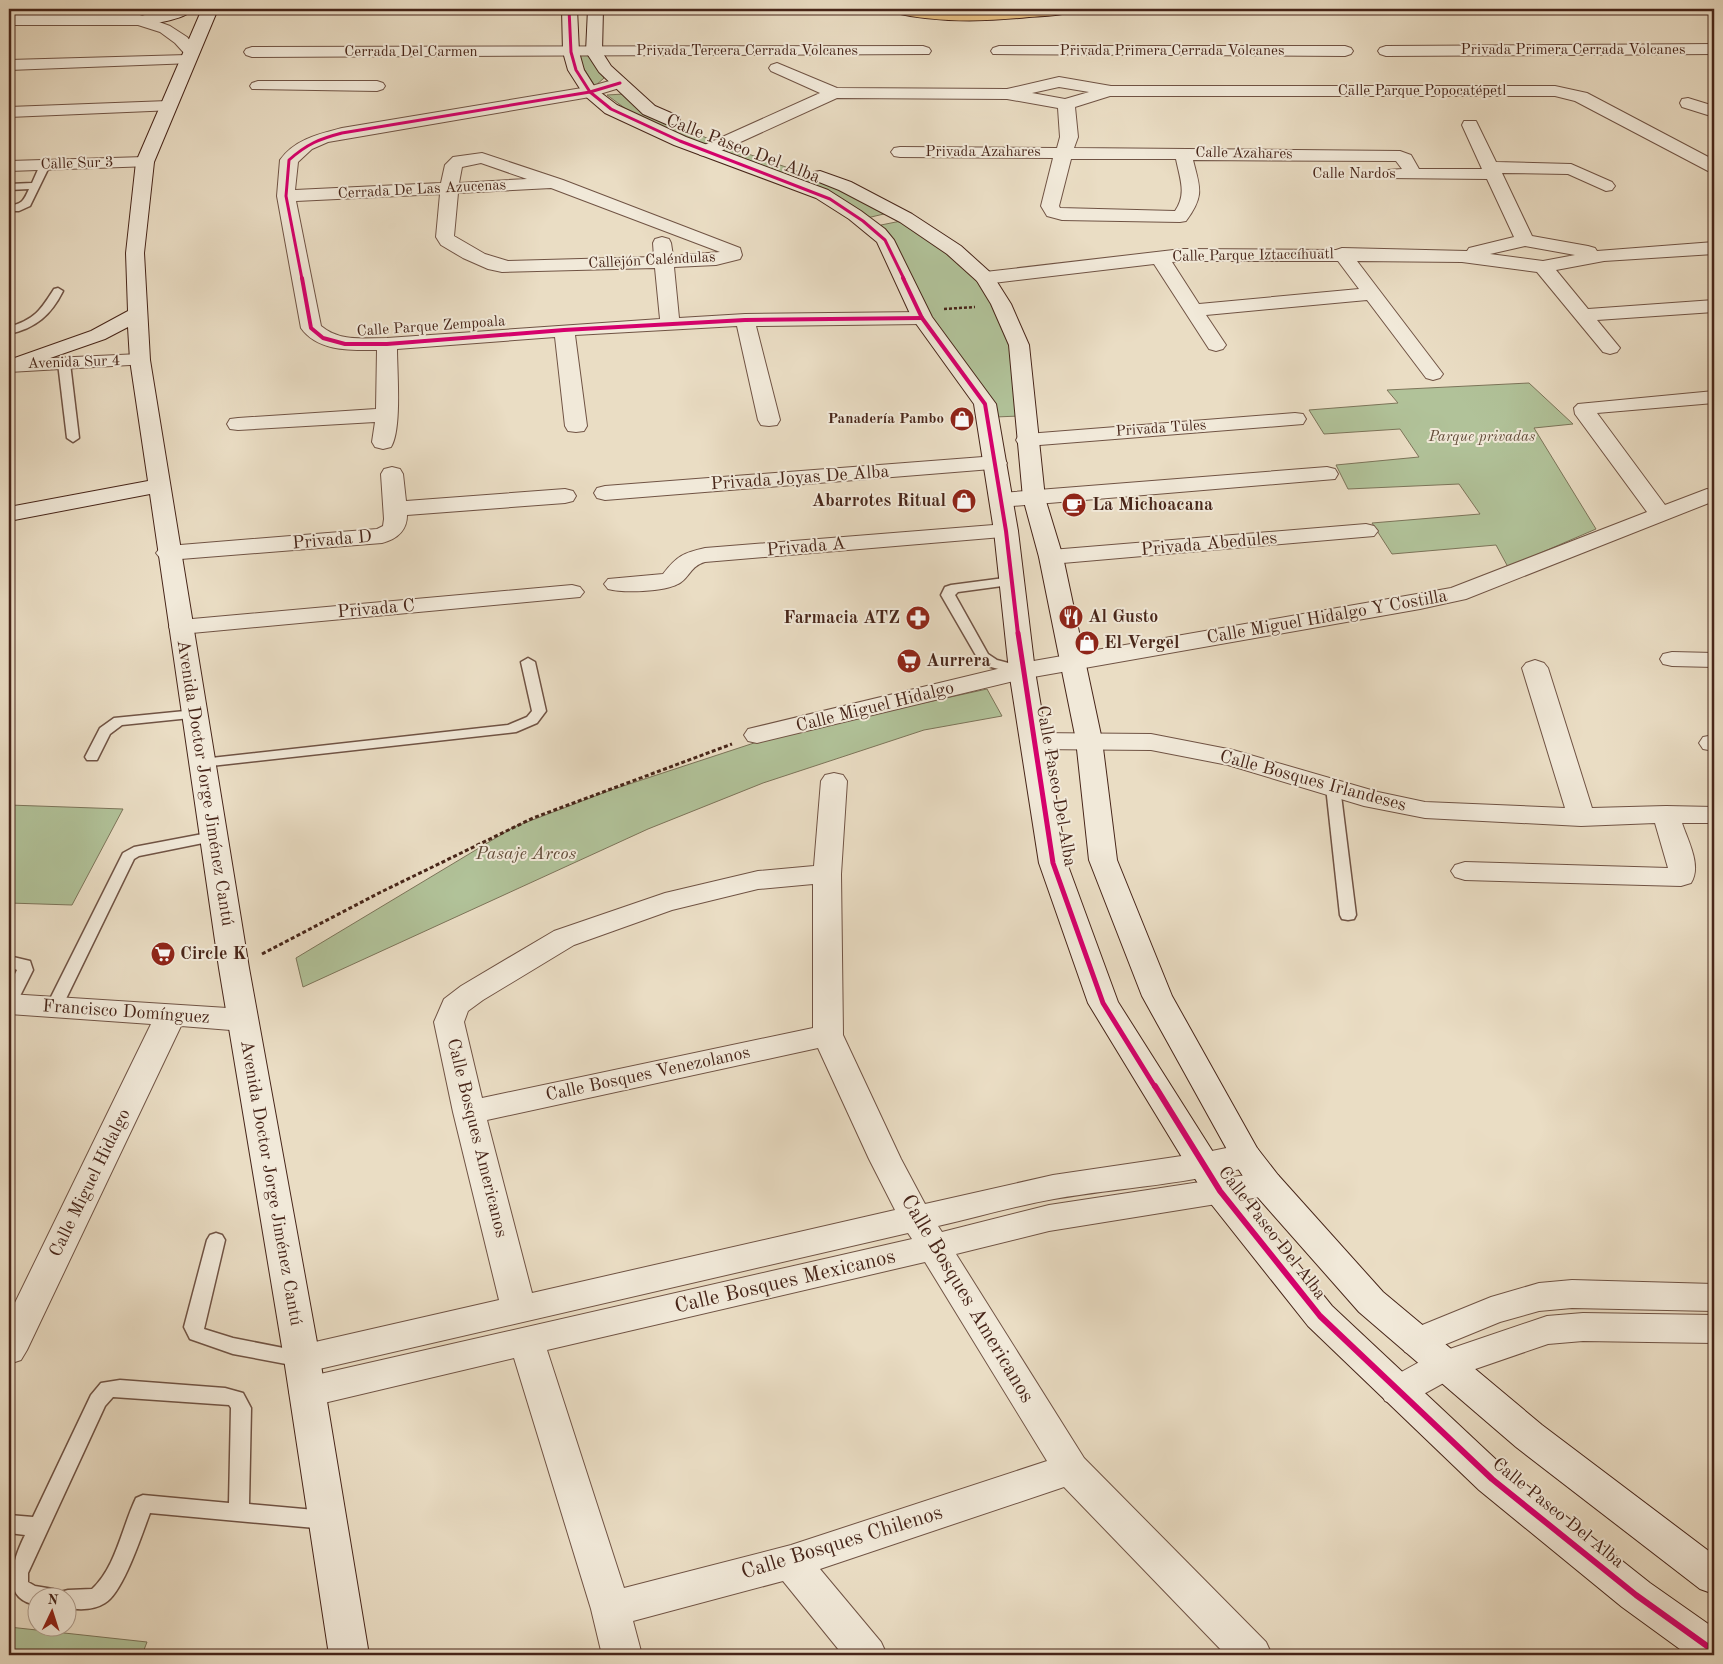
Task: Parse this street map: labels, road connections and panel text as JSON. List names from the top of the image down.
{
  "streets": {
    "street": [
      "Privada Primera Cerrada Volcanes",
      "Privada Tercera Cerrada Volcanes",
      "Cerrada Del Carmen",
      "Calle Parque Popocatépetl",
      "Calle Paseo Del Alba",
      "Privada Azahares",
      "Calle Azahares",
      "Calle Sur 3",
      "Calle Nardos",
      "Cerrada De Las Azucenas",
      "Calle Parque Iztaccíhuatl",
      "Callejón Caléndulas",
      "Calle Parque Zempoala",
      "Avenida Sur 4",
      "Privada Tules",
      "Privada Joyas De Alba",
      "Privada D",
      "Privada Abedules",
      "Privada A",
      "Privada C",
      "Calle Miguel Hidalgo Y Costilla",
      "Calle Miguel Hidalgo",
      "Calle Bosques Irlandeses",
      "Avenida Doctor Jorge Jiménez Cantú",
      "Francisco Domínguez",
      "Calle Bosques Venezolanos",
      "Calle Bosques Americanos",
      "Calle Bosques Mexicanos",
      "Calle Bosques Chilenos"
    ]
  },
  "crossings": [
    ["Privada Primera Cerrada Volcanes", "Calle Parque Popocatépetl"],
    ["Privada Tercera Cerrada Volcanes", "Cerrada Del Carmen"],
    ["Privada Tercera Cerrada Volcanes", "Calle Paseo Del Alba"],
    ["Cerrada Del Carmen", "Calle Paseo Del Alba"],
    ["Calle Parque Popocatépetl", "Calle Paseo Del Alba"],
    ["Calle Paseo Del Alba", "Calle Parque Iztaccíhuatl"],
    ["Calle Paseo Del Alba", "Calle Parque Zempoala"],
    ["Calle Paseo Del Alba", "Privada Tules"],
    ["Calle Paseo Del Alba", "Privada Joyas De Alba"],
    ["Calle Paseo Del Alba", "Privada Abedules"],
    ["Calle Paseo Del Alba", "Privada A"],
    ["Calle Paseo Del Alba", "Calle Miguel Hidalgo Y Costilla"],
    ["Calle Paseo Del Alba", "Calle Miguel Hidalgo"],
    ["Calle Paseo Del Alba", "Calle Bosques Irlandeses"],
    ["Calle Paseo Del Alba", "Calle Bosques Mexicanos"],
    ["Privada Azahares", "Calle Azahares"],
    ["Calle Azahares", "Calle Nardos"],
    ["Calle Sur 3", "Avenida Doctor Jorge Jiménez Cantú"],
    ["Cerrada De Las Azucenas", "Callejón Caléndulas"],
    ["Cerrada De Las Azucenas", "Calle Parque Zempoala"],
    ["Avenida Sur 4", "Avenida Doctor Jorge Jiménez Cantú"],
    ["Privada D", "Avenida Doctor Jorge Jiménez Cantú"],
    ["Privada C", "Avenida Doctor Jorge Jiménez Cantú"],
    ["Calle Miguel Hidalgo Y Costilla", "Calle Miguel Hidalgo"],
    ["Calle Miguel Hidalgo", "Francisco Domínguez"],
    ["Avenida Doctor Jorge Jiménez Cantú", "Francisco Domínguez"],
    ["Avenida Doctor Jorge Jiménez Cantú", "Calle Bosques Mexicanos"],
    ["Calle Bosques Venezolanos", "Calle Bosques Americanos"],
    ["Calle Bosques Americanos", "Calle Bosques Mexicanos"],
    ["Calle Bosques Americanos", "Calle Bosques Chilenos"]
  ],
  "parks": ["Parque privadas", "Pasaje Arcos"],
  "places": {
    "shop": ["Panadería Pambo", "Abarrotes Ritual", "El Vergel"],
    "cafe": ["La Michoacana"],
    "restaurant": ["Al Gusto"],
    "pharmacy": ["Farmacia ATZ"],
    "supermarket": ["Aurrera", "Circle K"]
  },
  "north": "top"
}
